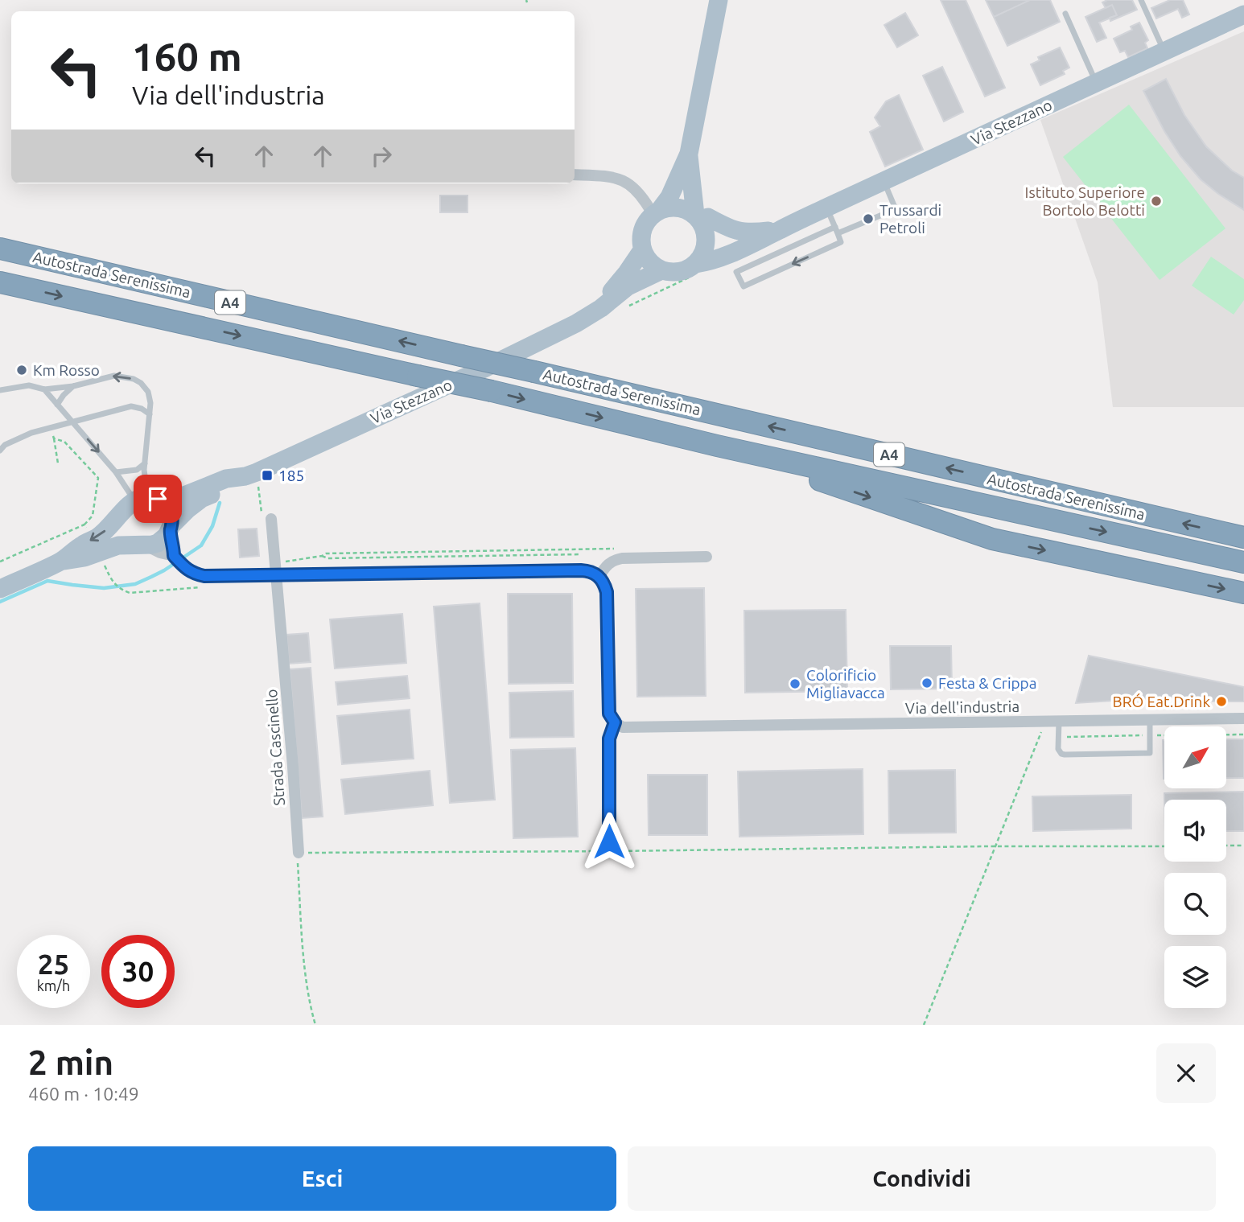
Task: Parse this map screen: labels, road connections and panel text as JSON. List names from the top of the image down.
{
  "streets": {
    "highway": ["Autostrada Serenissima", "A4"],
    "main road": ["Via Stezzano"],
    "street": ["Via dell'industria", "Strada Cascinello"]
  },
  "places": {
    "other": [
      "Istituto Superiore Bortolo Belotti",
      "Trussardi Petroli",
      "Km Rosso",
      "Festa & Crippa",
      "Colorificio Migliavacca",
      "BRÓ Eat.Drink"
    ],
    "transit": ["185"]
  },
  "north": "top right",
  "page": {
    "turn": ["160 m", "Via dell'industria"],
    "speed": "25 km/h",
    "limit": "30",
    "heading": ["2 min", "460 m · 10:49"],
    "buttons": ["Esci", "Condividi"]
  }
}
